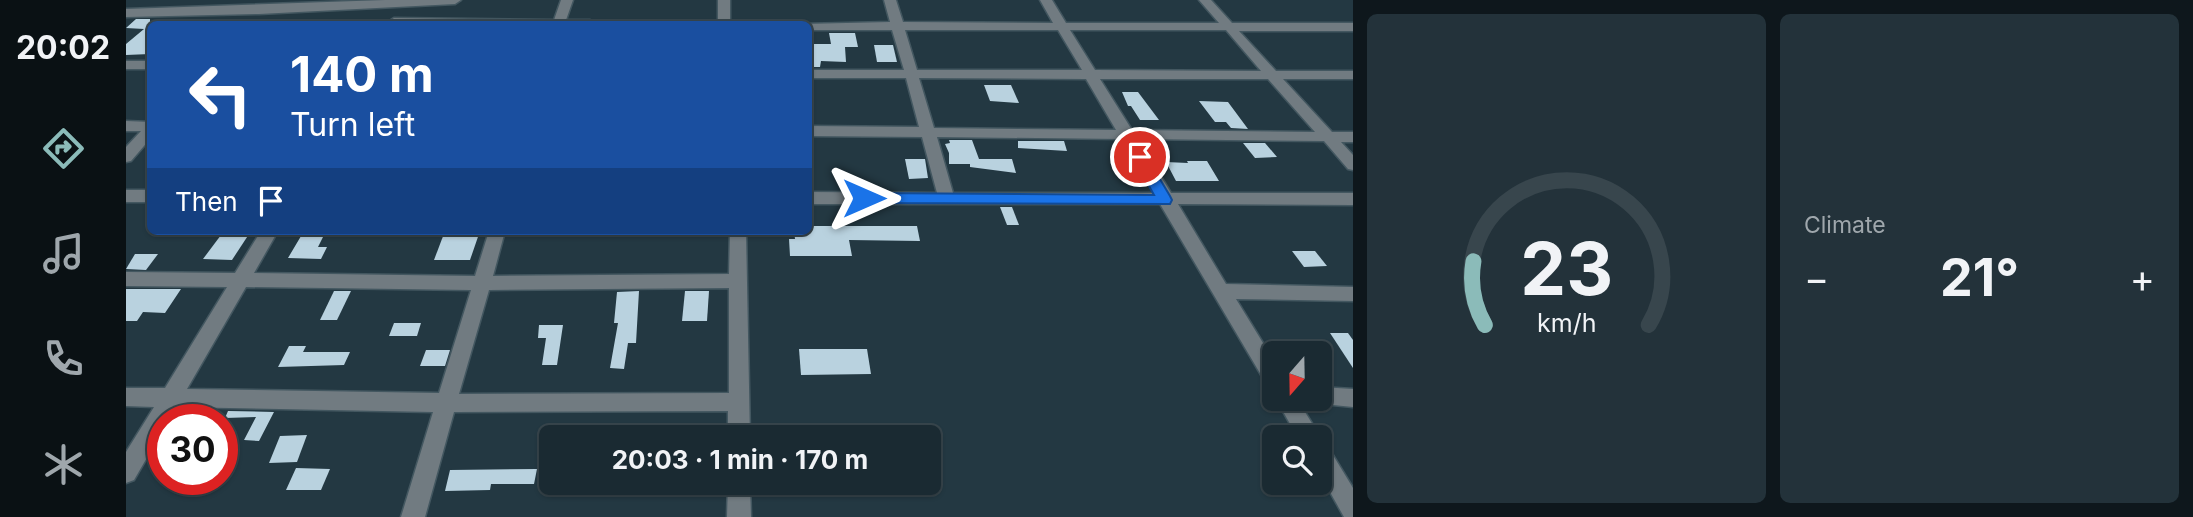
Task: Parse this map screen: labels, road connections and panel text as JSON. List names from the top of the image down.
{
  "north": "bottom",
  "page": {
    "tabs": "20:02",
    "tile": "Climate",
    "turn": ["140 m", "Turn left"],
    "then": "Then",
    "heat": ["−", "21°", "+"],
    "limit": "30",
    "trip": "20:03 · 1 min · 170 m",
    "gauge": ["23", "km/h"]
  }
}
